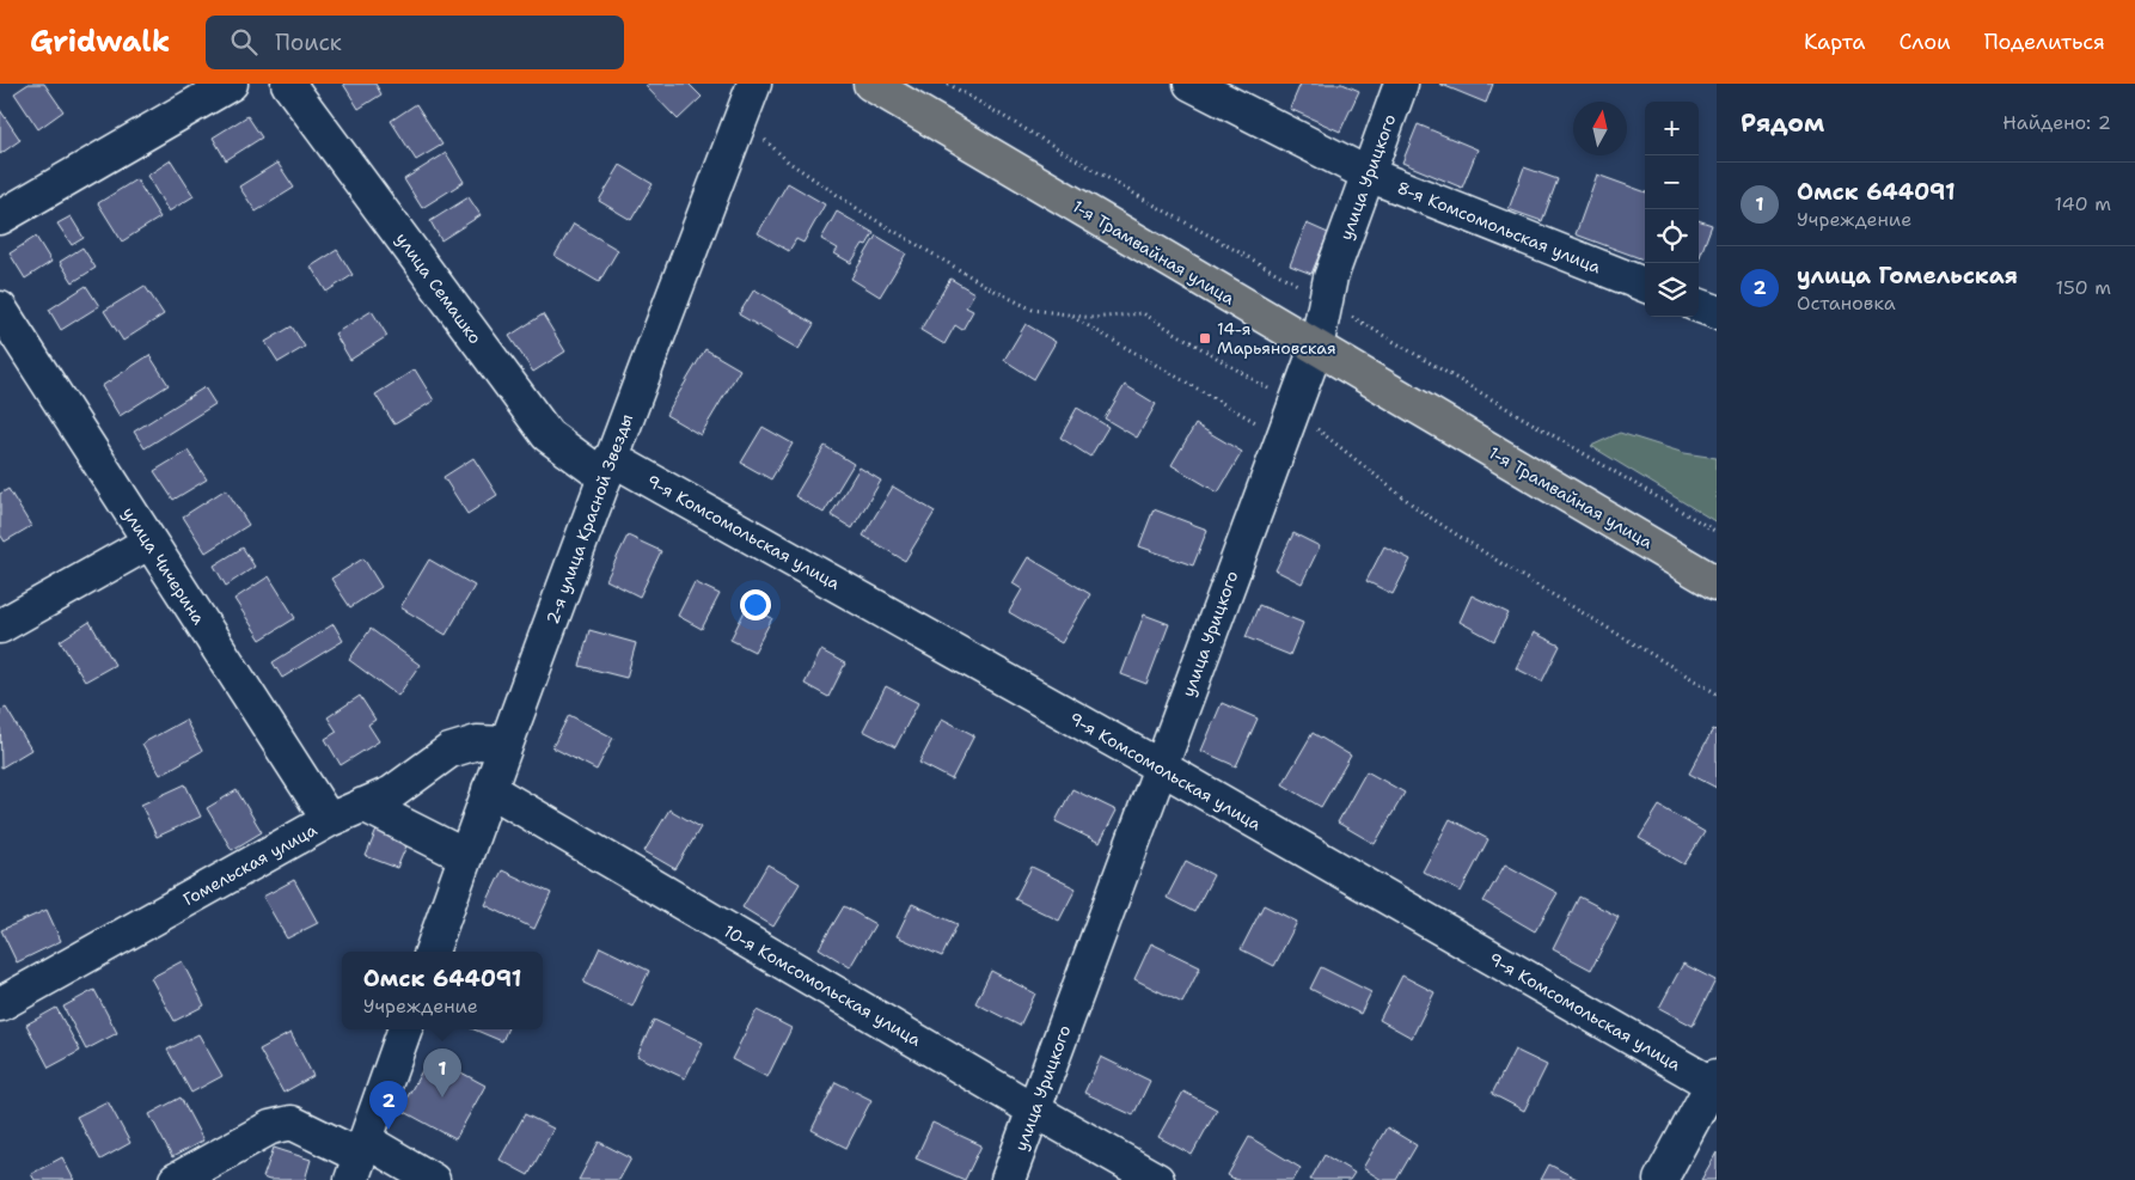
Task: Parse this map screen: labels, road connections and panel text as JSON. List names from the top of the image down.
{
  "streets": {
    "main road": ["1-я Трамвайная улица"],
    "street": [
      "улица Урицкого",
      "8-я Комсомольская улица",
      "улица Семашко",
      "2-я улица Красной Звезды",
      "9-я Комсомольская улица",
      "улица Чичерина",
      "Гомельская улица",
      "10-я Комсомольская улица"
    ]
  },
  "crossings": [
    ["улица Урицкого", "8-я Комсомольская улица"],
    ["улица Урицкого", "1-я Трамвайная улица"],
    ["улица Урицкого", "9-я Комсомольская улица"],
    ["улица Урицкого", "10-я Комсомольская улица"],
    ["улица Семашко", "2-я улица Красной Звезды"],
    ["улица Семашко", "9-я Комсомольская улица"],
    ["2-я улица Красной Звезды", "9-я Комсомольская улица"],
    ["2-я улица Красной Звезды", "Гомельская улица"],
    ["2-я улица Красной Звезды", "10-я Комсомольская улица"],
    ["улица Чичерина", "Гомельская улица"]
  ],
  "places": {
    "transit": ["14-я Марьяновская"]
  },
  "north": "top",
  "page": {
    "header": "Gridwalk",
    "search": "Поиск",
    "nav": ["Карта", "Слои", "Поделиться"],
    "heading": ["Рядом", "Найдено: 2"],
    "map_buttons": ["+", "−"],
    "list": [
      {
        "mark": "1",
        "name": "Омск 644091",
        "note": "Учреждение",
        "value": "140 m"
      },
      {
        "mark": "2",
        "name": "улица Гомельская",
        "note": "Остановка",
        "value": "150 m"
      }
    ],
    "popup": ["Омск 644091", "Учреждение"],
    "pins": ["1", "2"]
  }
}
